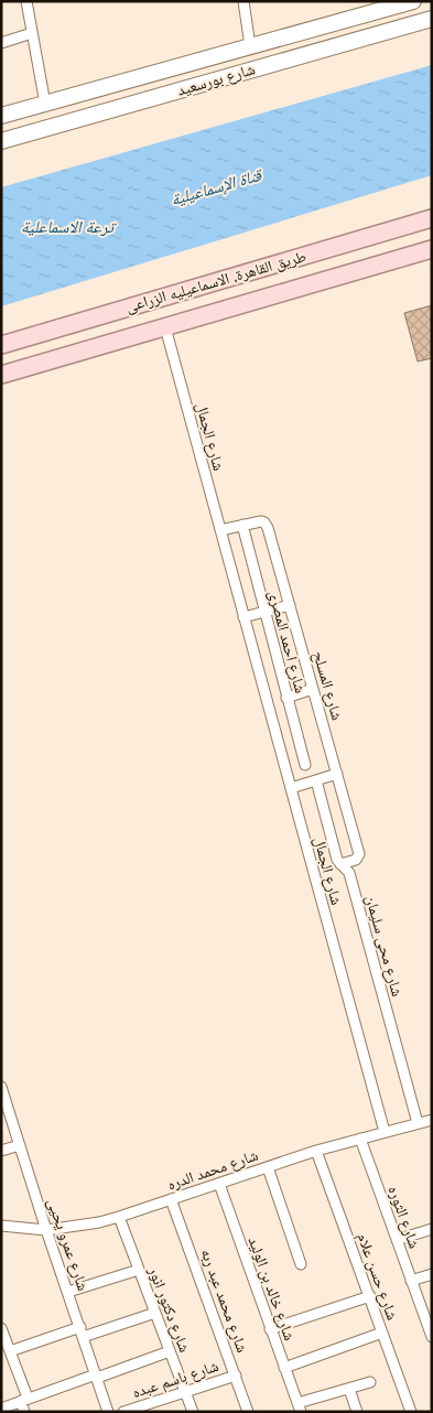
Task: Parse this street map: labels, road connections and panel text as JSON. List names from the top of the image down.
{
  "streets": {
    "main road": ["شارع بورسعيد", "طريق القاهرة, الاسماعيليه الزراعى"],
    "street": [
      "شارع الجمال",
      "شارع احمد المصرى",
      "شارع المسلح",
      "شارع محى سليمان",
      "شارع محمد الدره",
      "شارع الثوره",
      "شارع عمرو يحيى",
      "شارع حسن علام",
      "شارع خالد بن الوليد",
      "شارع محمد عبد ربه",
      "شارع دكتور انور",
      "شارع باسم عبده"
    ]
  },
  "crossings": [
    ["طريق القاهرة, الاسماعيليه الزراعى", "شارع الجمال"],
    ["شارع الجمال", "شارع محمد الدره"],
    ["شارع احمد المصرى", "شارع المسلح"],
    ["شارع المسلح", "شارع محى سليمان"],
    ["شارع محى سليمان", "شارع محمد الدره"],
    ["شارع محمد الدره", "شارع الثوره"],
    ["شارع محمد الدره", "شارع عمرو يحيى"],
    ["شارع محمد الدره", "شارع حسن علام"],
    ["شارع محمد الدره", "شارع خالد بن الوليد"],
    ["شارع محمد الدره", "شارع محمد عبد ربه"],
    ["شارع محمد الدره", "شارع دكتور انور"],
    ["شارع محمد عبد ربه", "شارع باسم عبده"],
    ["شارع دكتور انور", "شارع باسم عبده"]
  ],
  "water": ["قناة الإسماعيلية", "ترعة الاسماعلية"]
}
